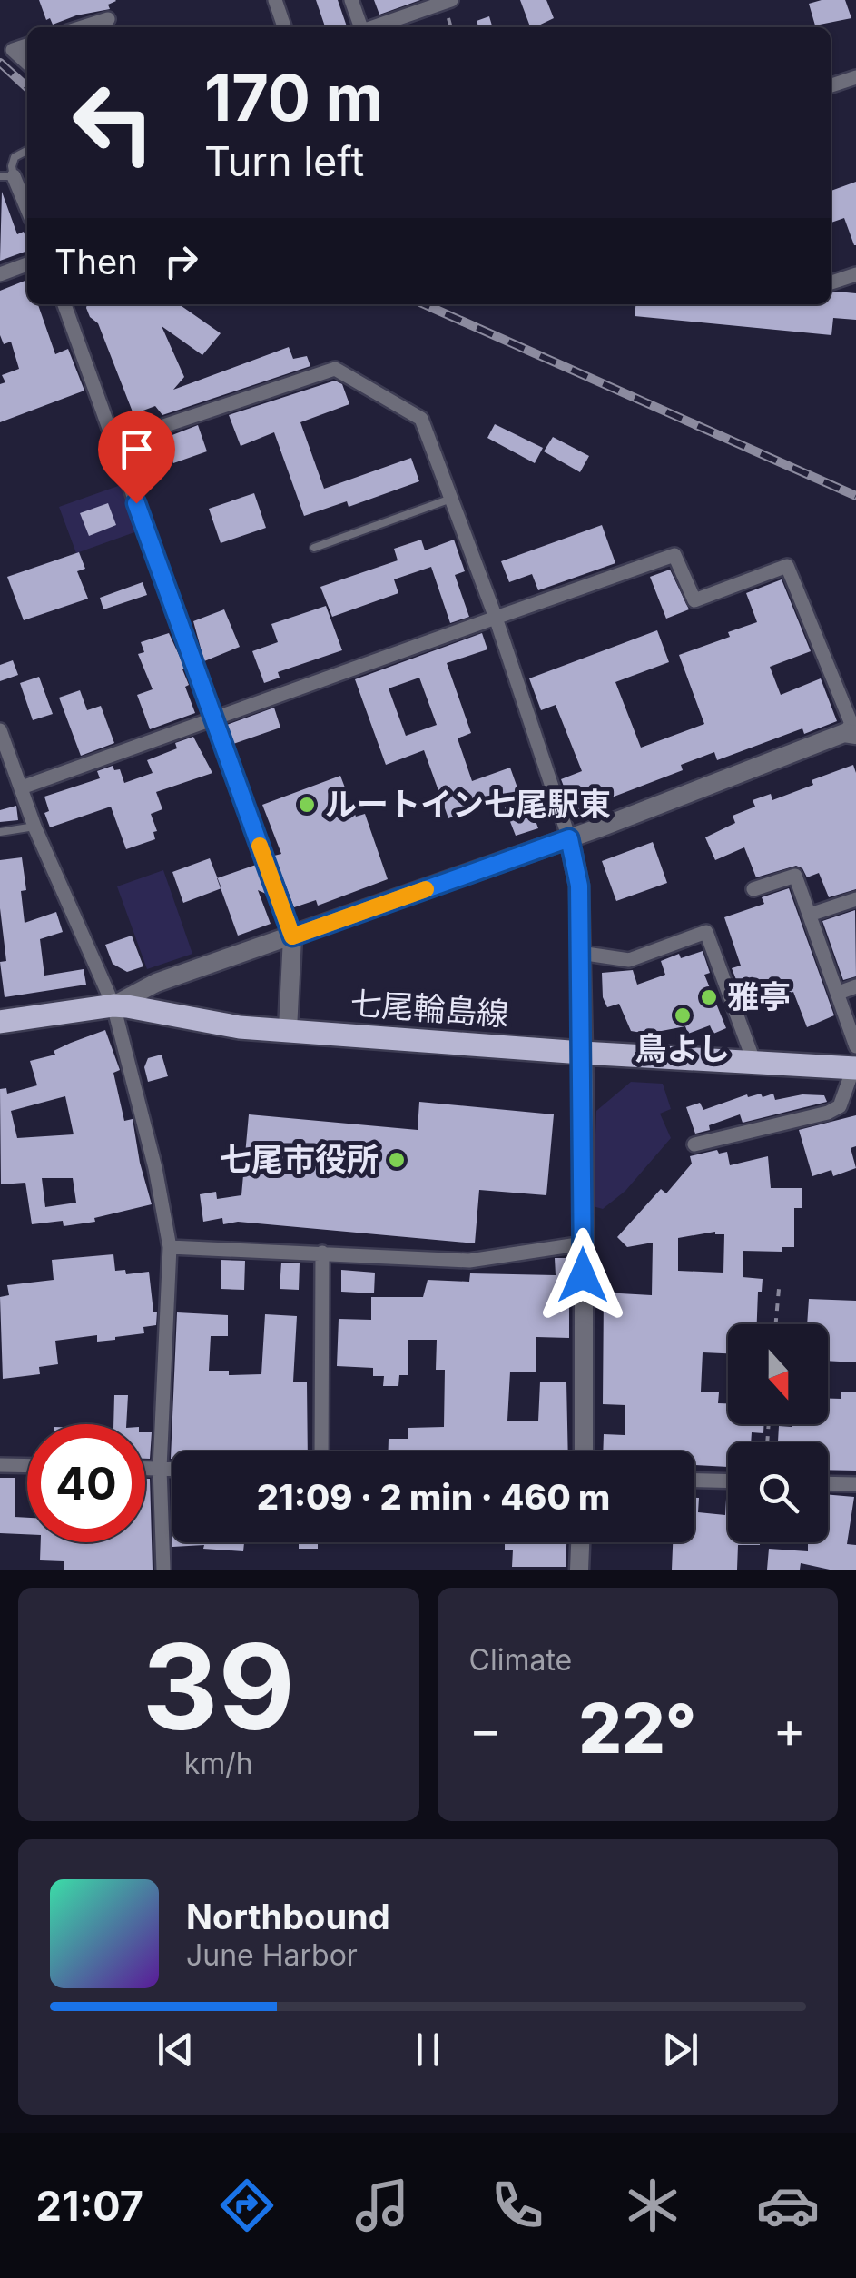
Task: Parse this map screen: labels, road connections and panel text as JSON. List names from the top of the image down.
{
  "streets": {
    "main road": ["七尾輪島線"]
  },
  "places": [
    "ルートイン七尾駅東",
    "雅亭",
    "鳥よし",
    "七尾市役所"
  ],
  "north": "bottom",
  "page": {
    "turn": ["170 m", "Turn left"],
    "then": "Then",
    "limit": "40",
    "trip": "21:09 · 2 min · 460 m",
    "tile": [
      ["39", "km/h"],
      "Climate"
    ],
    "heat": ["−", "22°", "+"],
    "song": ["Northbound", "June Harbor"],
    "tabs": "21:07"
  }
}
